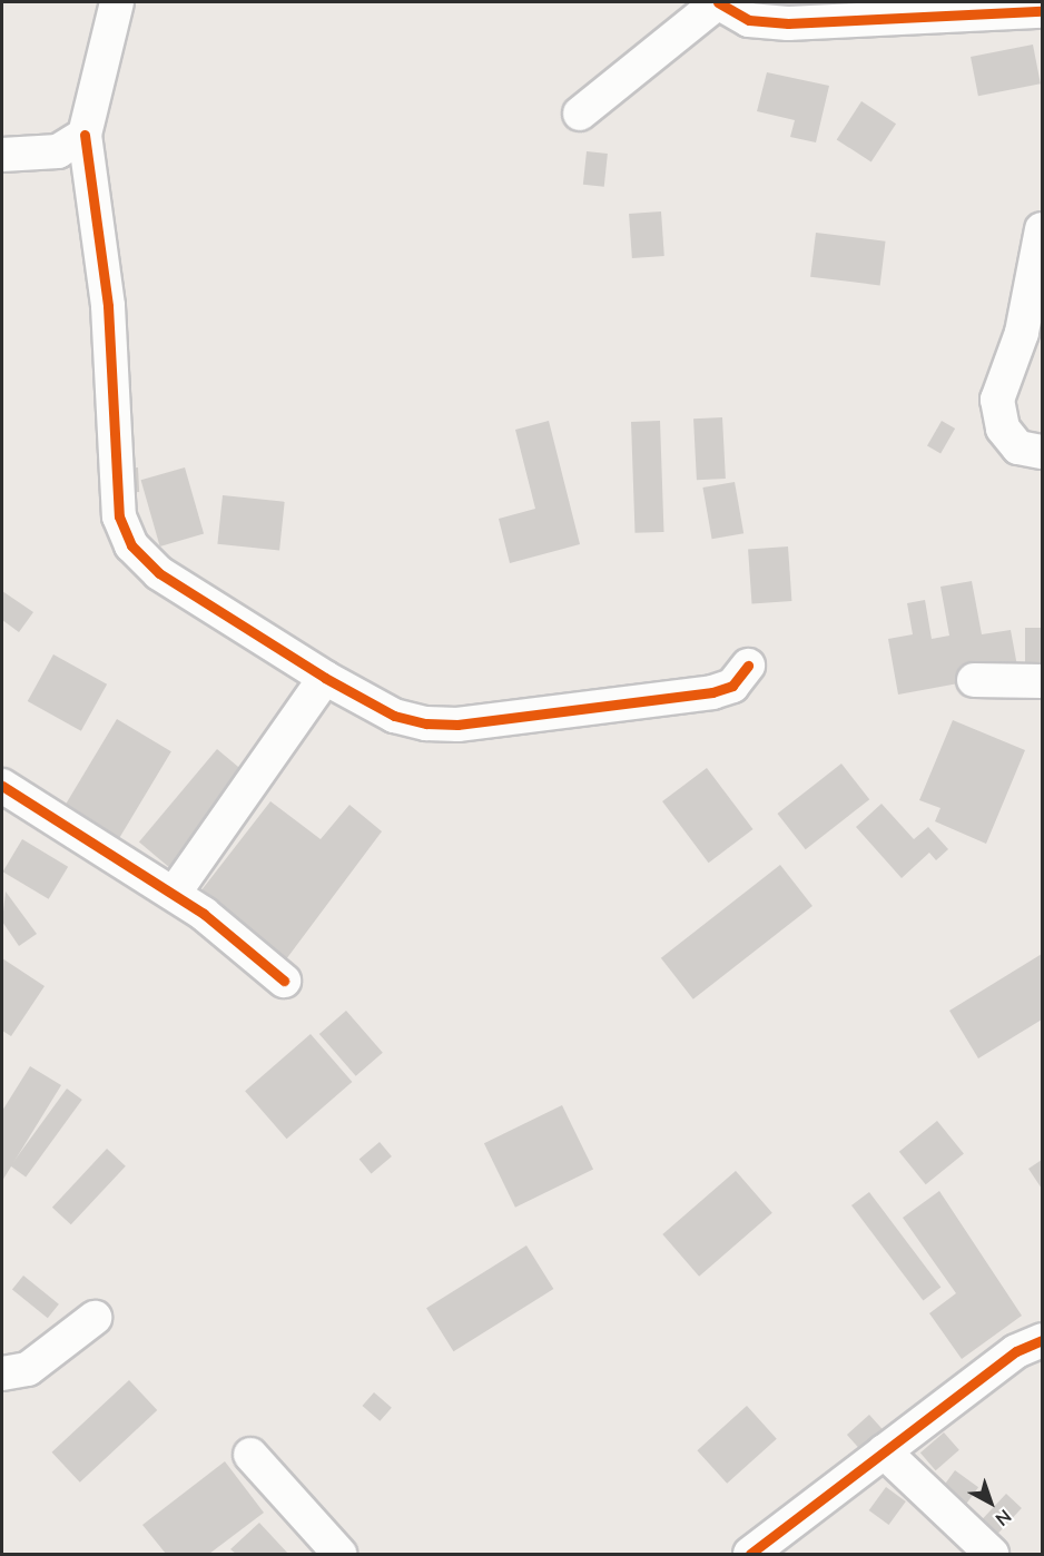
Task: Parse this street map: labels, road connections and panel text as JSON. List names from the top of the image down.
{
  "north": "bottom right"
}
